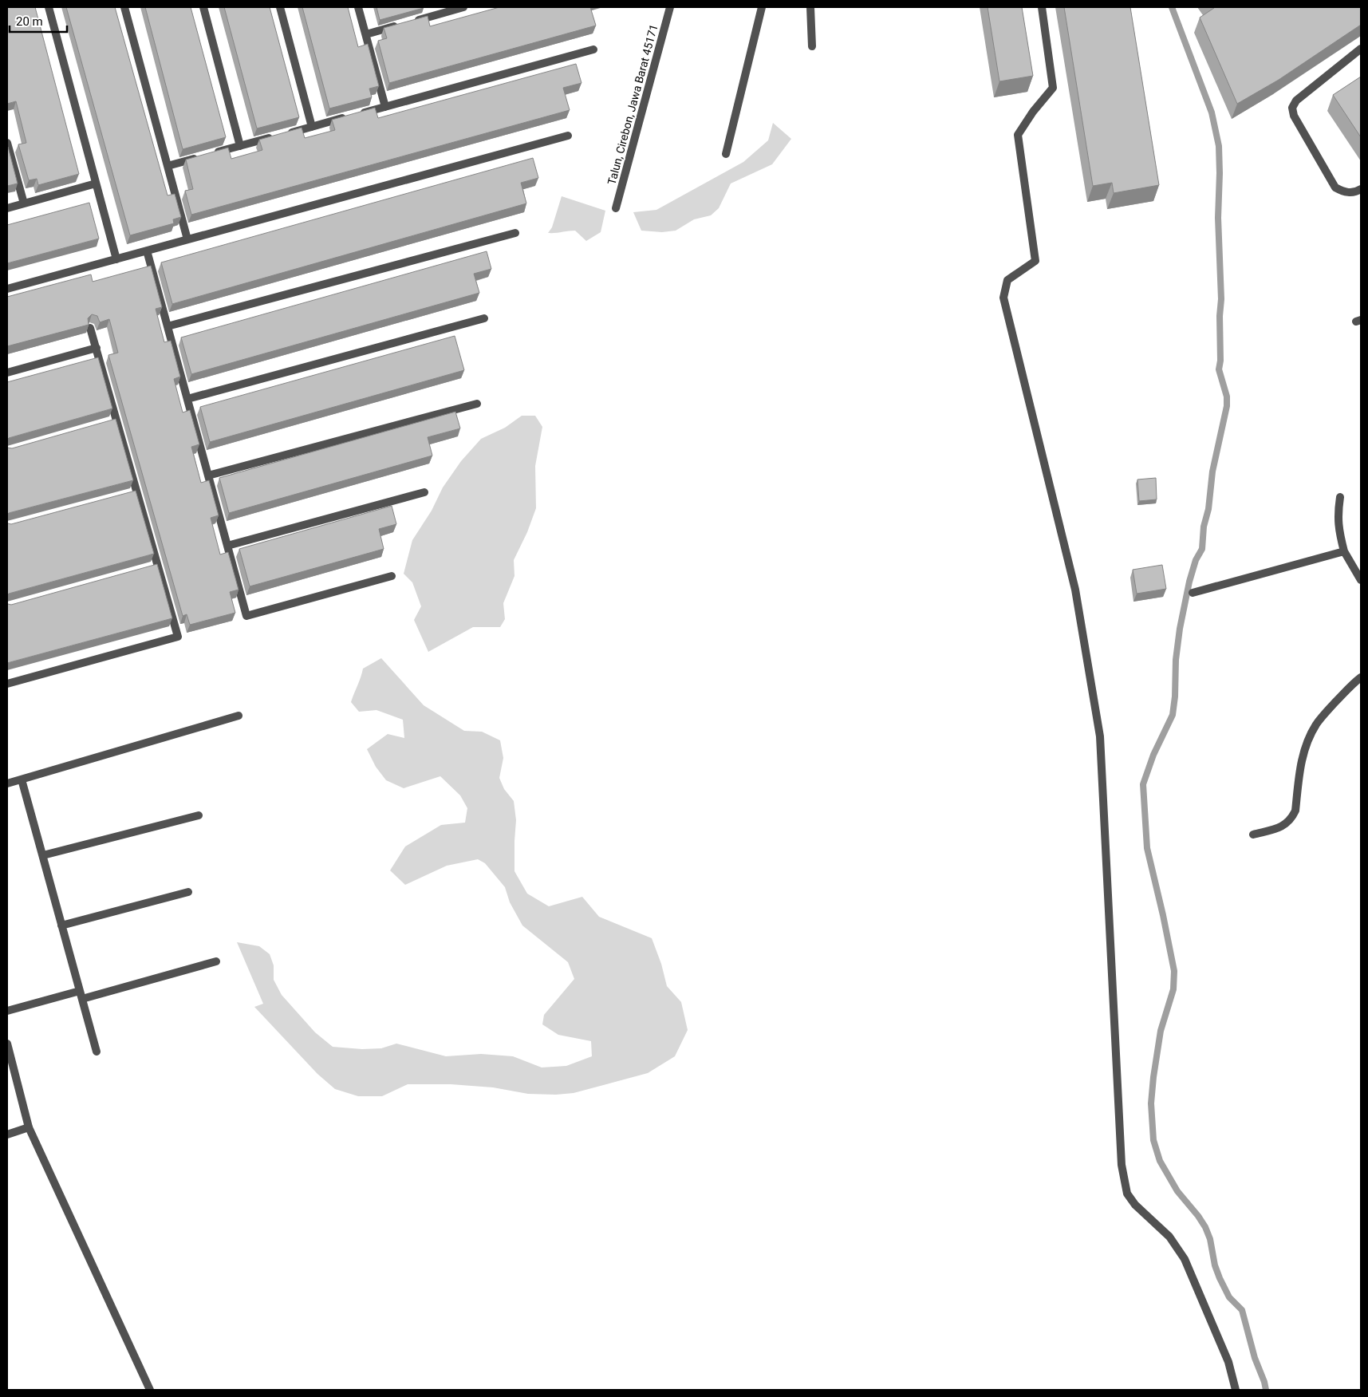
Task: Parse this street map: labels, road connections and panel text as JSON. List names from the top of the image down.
{
  "streets": {
    "street": ["Talun, Cirebon, Jawa Barat 45171"]
  },
  "scale_bar": "20 m"
}
